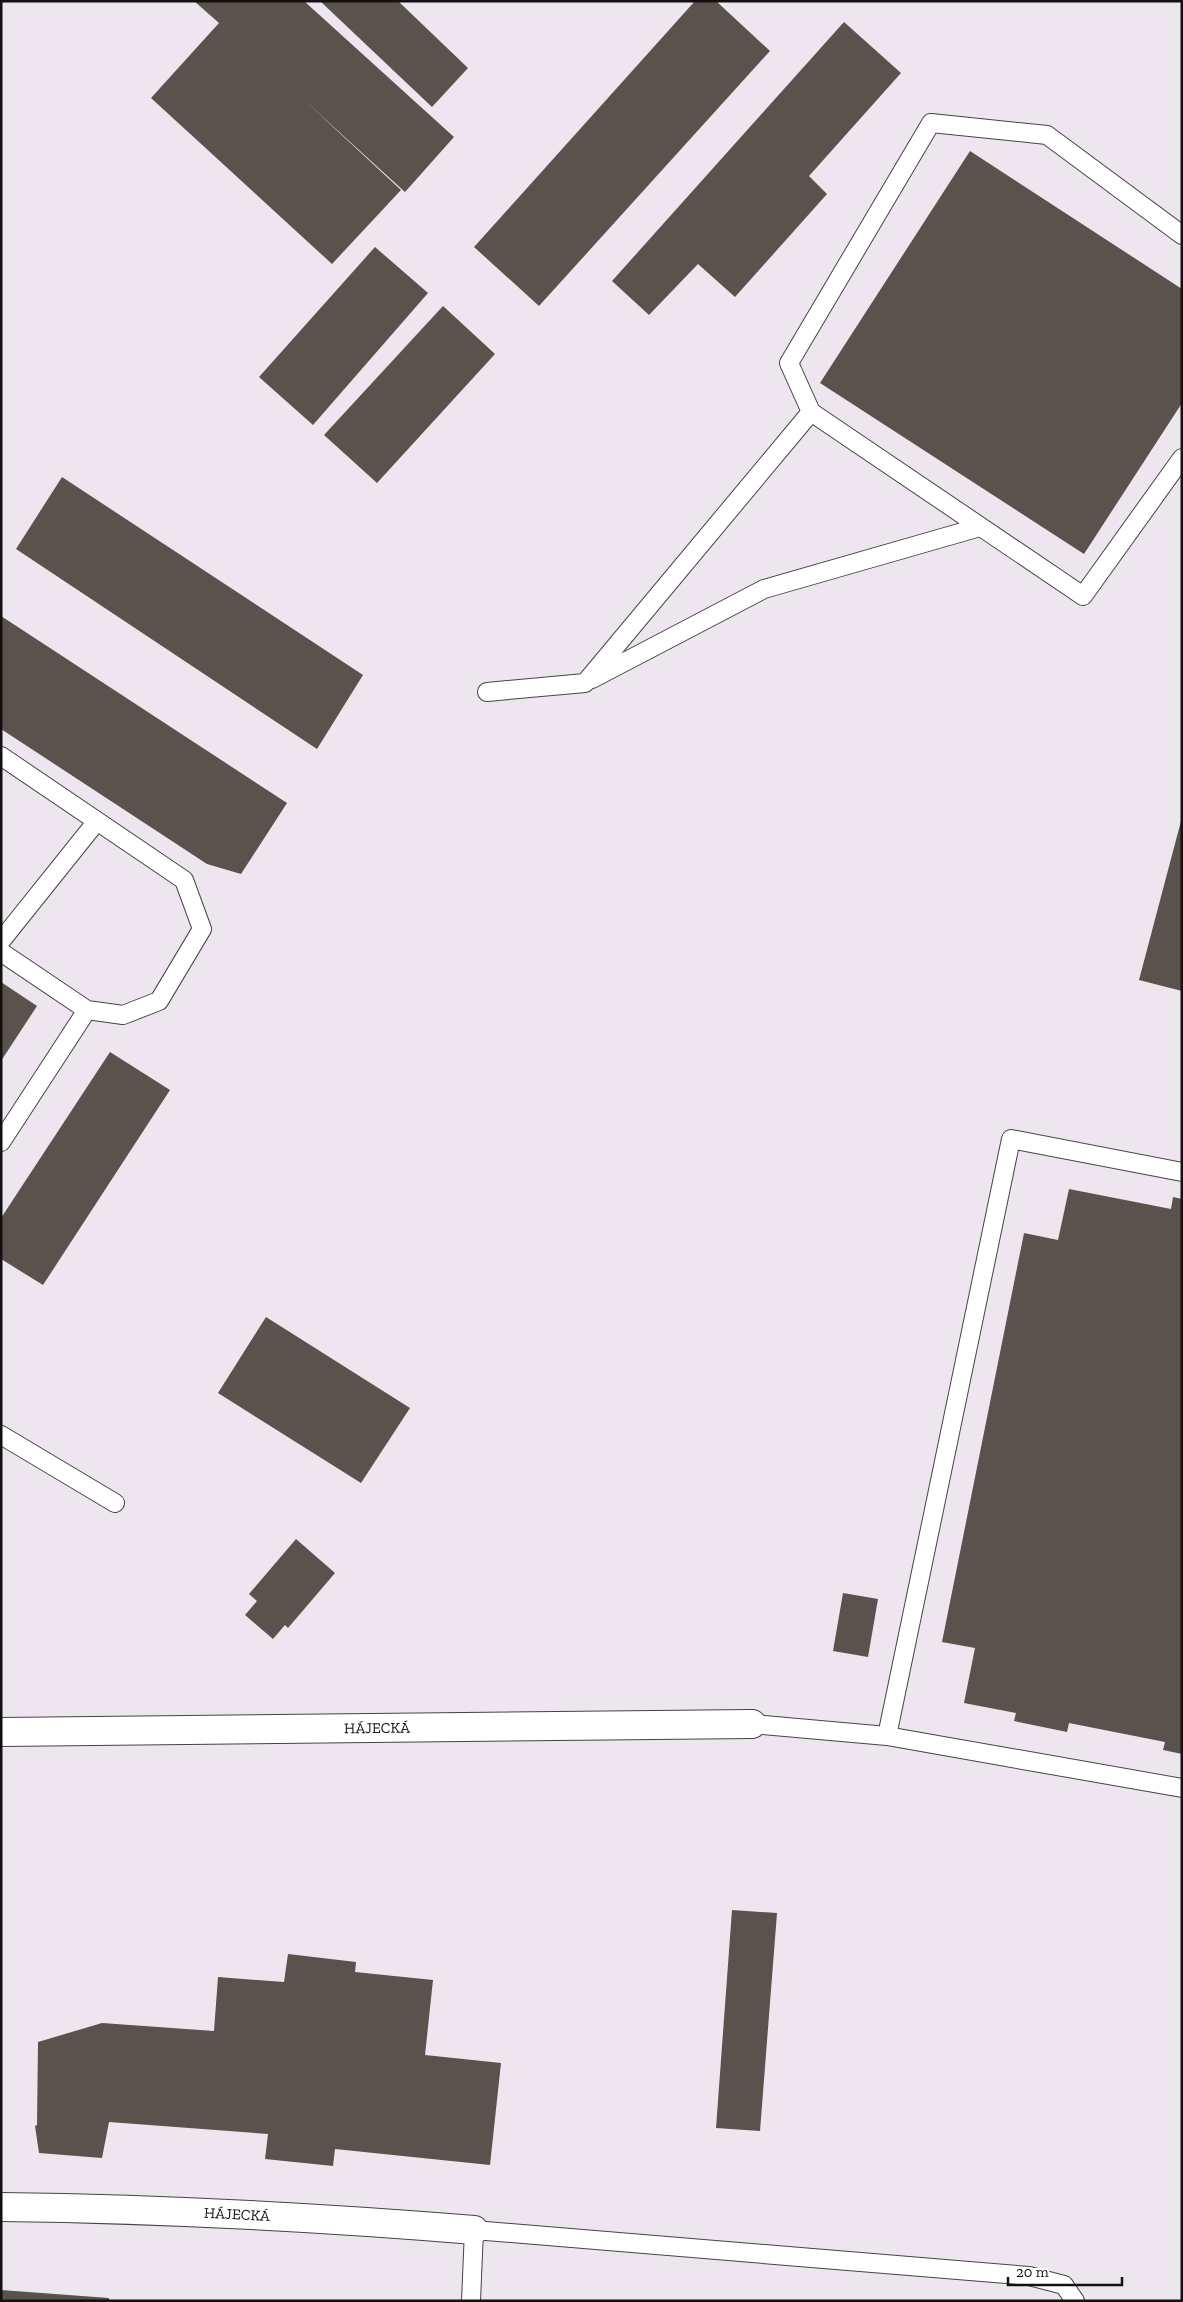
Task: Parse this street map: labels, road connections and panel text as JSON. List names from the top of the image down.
{
  "streets": {
    "street": ["HÁJECKÁ"]
  },
  "scale_bar": "20 m"
}
